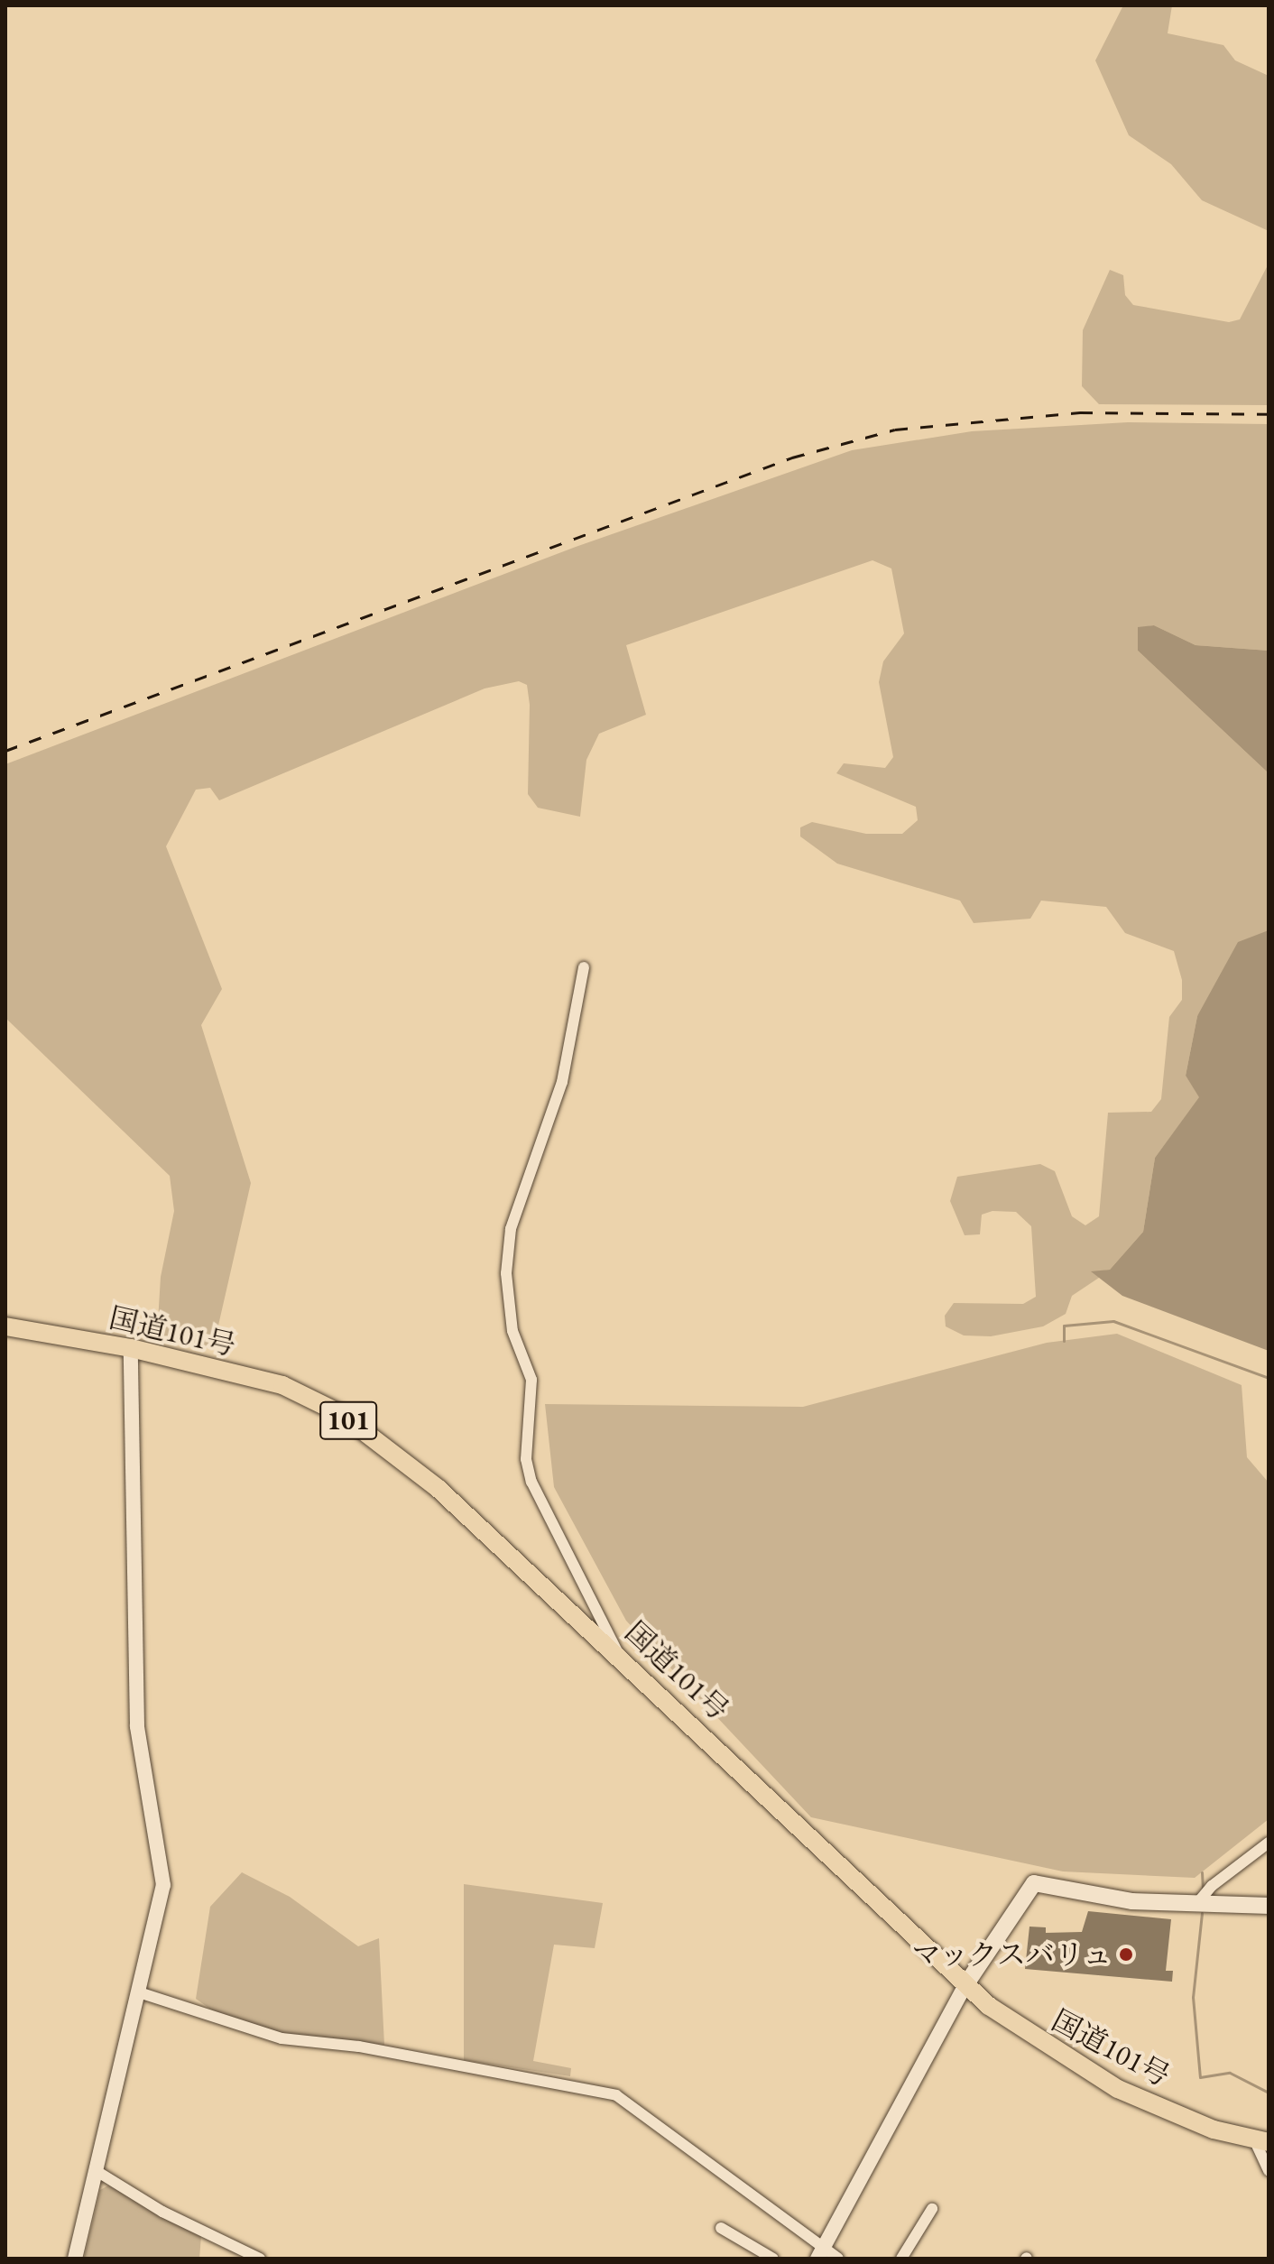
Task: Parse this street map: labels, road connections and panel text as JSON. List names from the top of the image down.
{
  "streets": {
    "highway": ["国道101号", "101"]
  },
  "places": ["マックスバリュ"]
}
